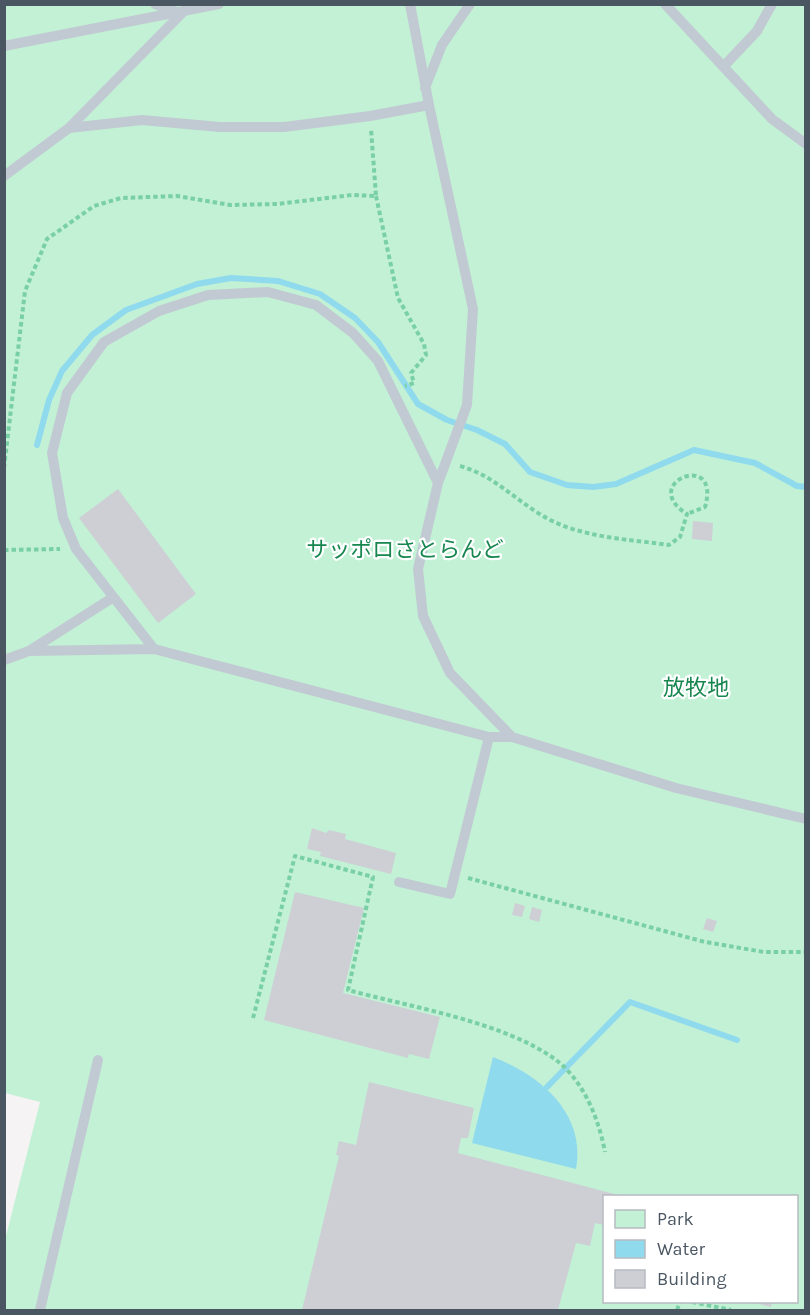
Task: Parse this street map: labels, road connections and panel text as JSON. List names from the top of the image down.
{
  "parks": ["サッポロさとらんど", "放牧地"],
  "legend": ["Park", "Water", "Building"]
}
